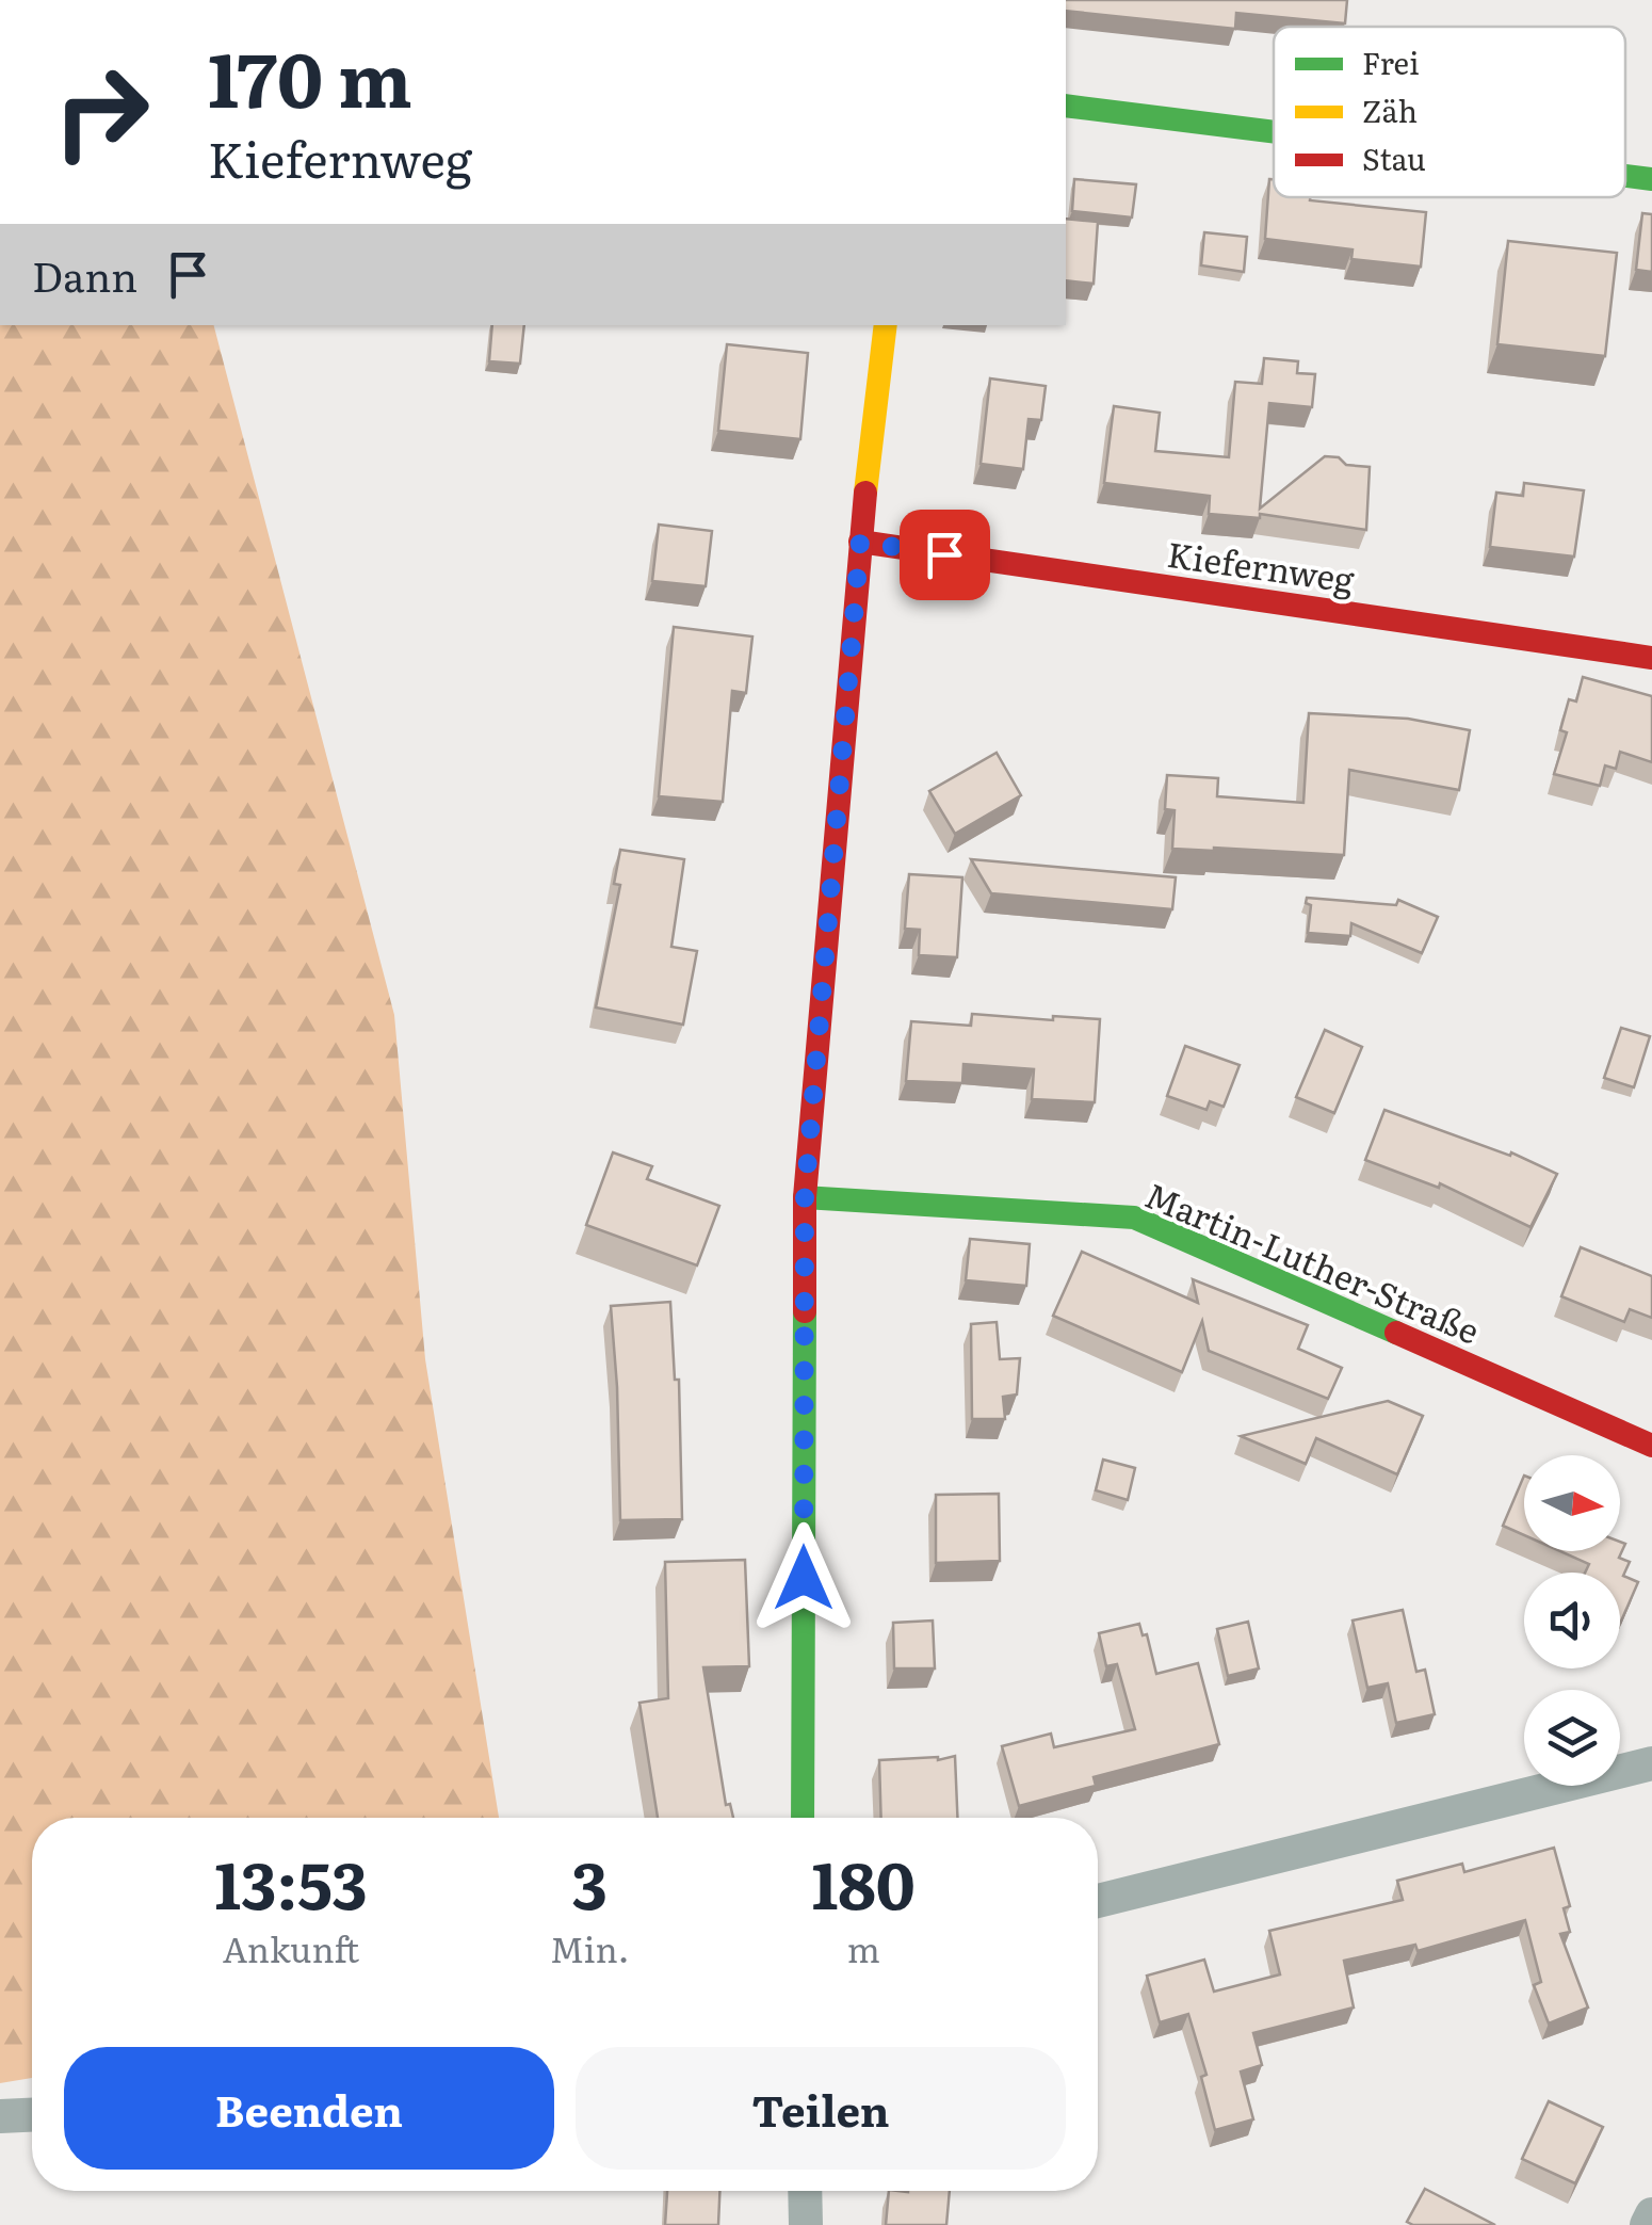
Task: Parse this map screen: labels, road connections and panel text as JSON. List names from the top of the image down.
{
  "streets": {
    "street": ["Kiefernweg", "Martin-Luther-Straße"]
  },
  "legend": ["Frei", "Zäh", "Stau"],
  "north": "right",
  "page": {
    "turn": ["170 m", "Kiefernweg"],
    "then": "Dann",
    "eta": [
      "13:53",
      "Ankunft",
      "3",
      "Min.",
      "180",
      "m"
    ],
    "buttons": ["Beenden", "Teilen"]
  }
}
